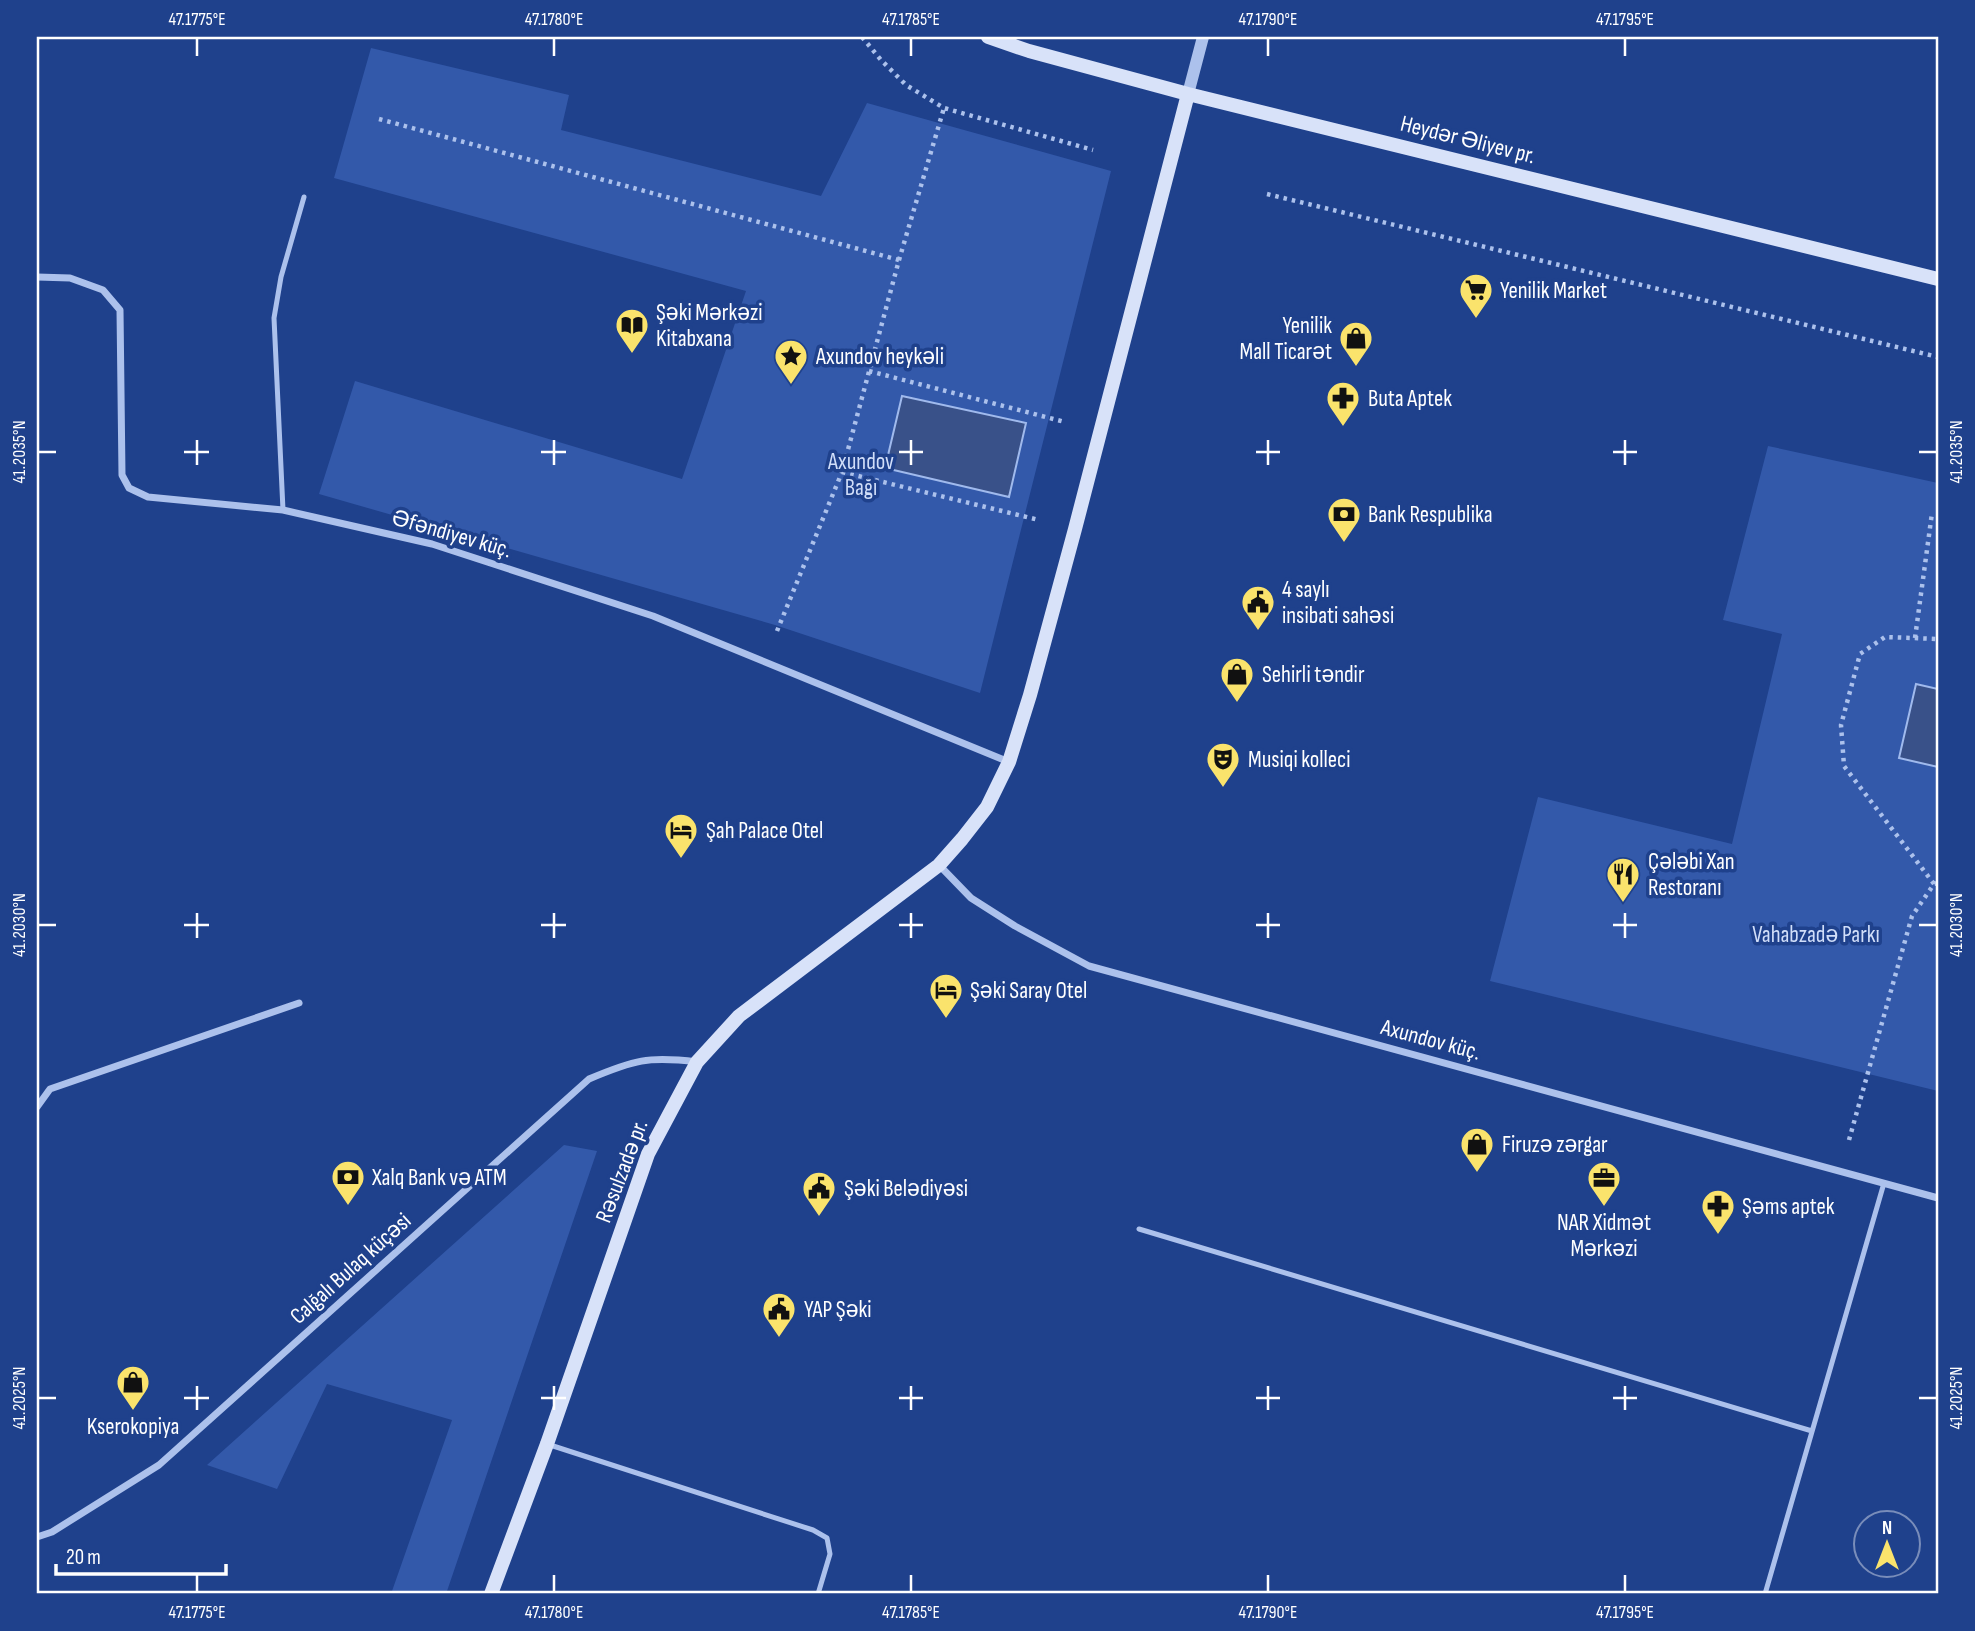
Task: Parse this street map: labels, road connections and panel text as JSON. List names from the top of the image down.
{
  "streets": {
    "main road": ["Heydər Əliyev pr.", "Rəsulzadə pr."],
    "street": ["Əfəndiyev küç.", "Axundov küç.", "Calğalı Bulaq küçəsi"]
  },
  "crossings": [
    ["Heydər Əliyev pr.", "Rəsulzadə pr."],
    ["Əfəndiyev küç.", "Rəsulzadə pr."],
    ["Axundov küç.", "Rəsulzadə pr."],
    ["Rəsulzadə pr.", "Calğalı Bulaq küçəsi"]
  ],
  "parks": ["Axundov Bağı", "Vahabzadə Parkı"],
  "places": {
    "supermarket": ["Yenilik Market"],
    "library": ["Şəki Mərkəzi Kitabxana"],
    "shop": [
      "Yenilik Mall Ticarət",
      "Sehirli təndir",
      "Firuzə zərgar",
      "Kserokopiya"
    ],
    "place": ["Axundov heykəli"],
    "pharmacy": ["Buta Aptek", "Şəms aptek"],
    "bank": ["Bank Respublika", "Xalq Bank və ATM"],
    "public building": ["4 saylı insibati sahəsi", "Şəki Belədiyəsi", "YAP Şəki"],
    "theatre": ["Musiqi kolleci"],
    "hotel": ["Şah Palace Otel", "Şəki Saray Otel"],
    "restaurant": ["Çələbi Xan Restoranı"],
    "office": ["NAR Xidmət Mərkəzi"]
  },
  "scale_bar": "20 m",
  "north": "top",
  "coordinates": [
    "47.1775°E",
    "47.1780°E",
    "47.1785°E",
    "47.1790°E",
    "47.1795°E",
    "41.2035°N",
    "41.2030°N",
    "41.2025°N"
  ]
}
